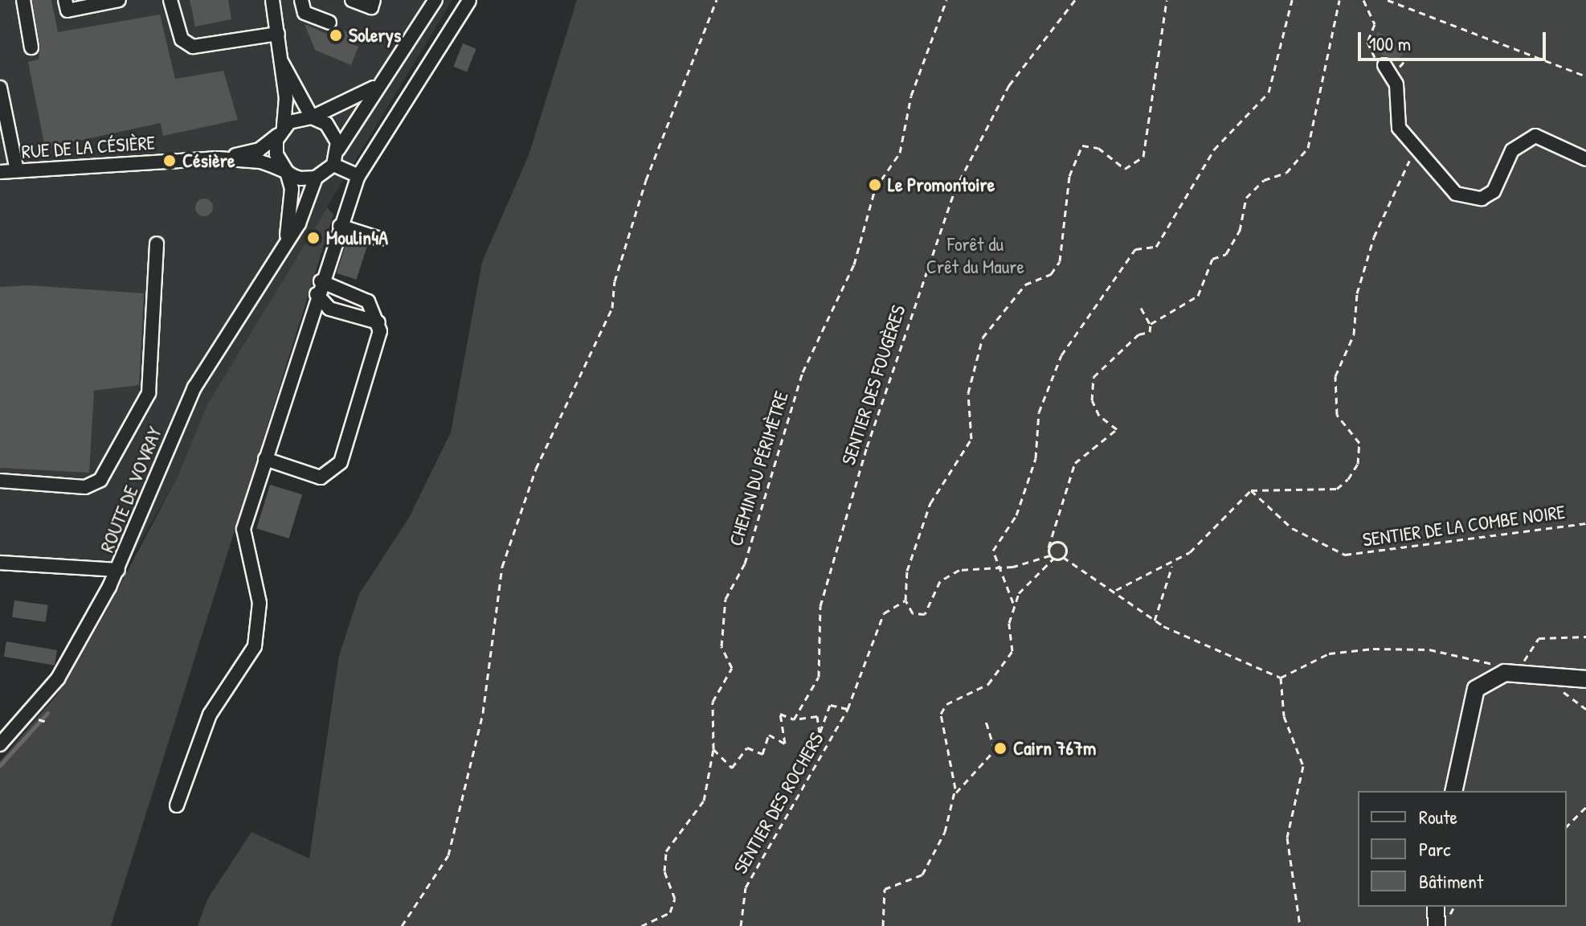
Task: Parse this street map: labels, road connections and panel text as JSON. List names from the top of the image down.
{
  "streets": {
    "street": ["RUE DE LA CÉSIÈRE", "ROUTE DE VOVRAY"],
    "path": [
      "SENTIER DES FOUGÈRES",
      "CHEMIN DU PÉRIMÈTRE",
      "SENTIER DE LA COMBE NOIRE",
      "SENTIER DES ROCHERS"
    ]
  },
  "crossings": [
    ["RUE DE LA CÉSIÈRE", "ROUTE DE VOVRAY"],
    ["SENTIER DES FOUGÈRES", "CHEMIN DU PÉRIMÈTRE"]
  ],
  "parks": ["Forêt du Crêt du Maure"],
  "places": [
    "Solerys",
    "Césière",
    "Le Promontoire",
    "Moulin4A",
    "Cairn 767m"
  ],
  "legend": ["Route", "Parc", "Bâtiment"],
  "scale_bar": "100 m"
}
